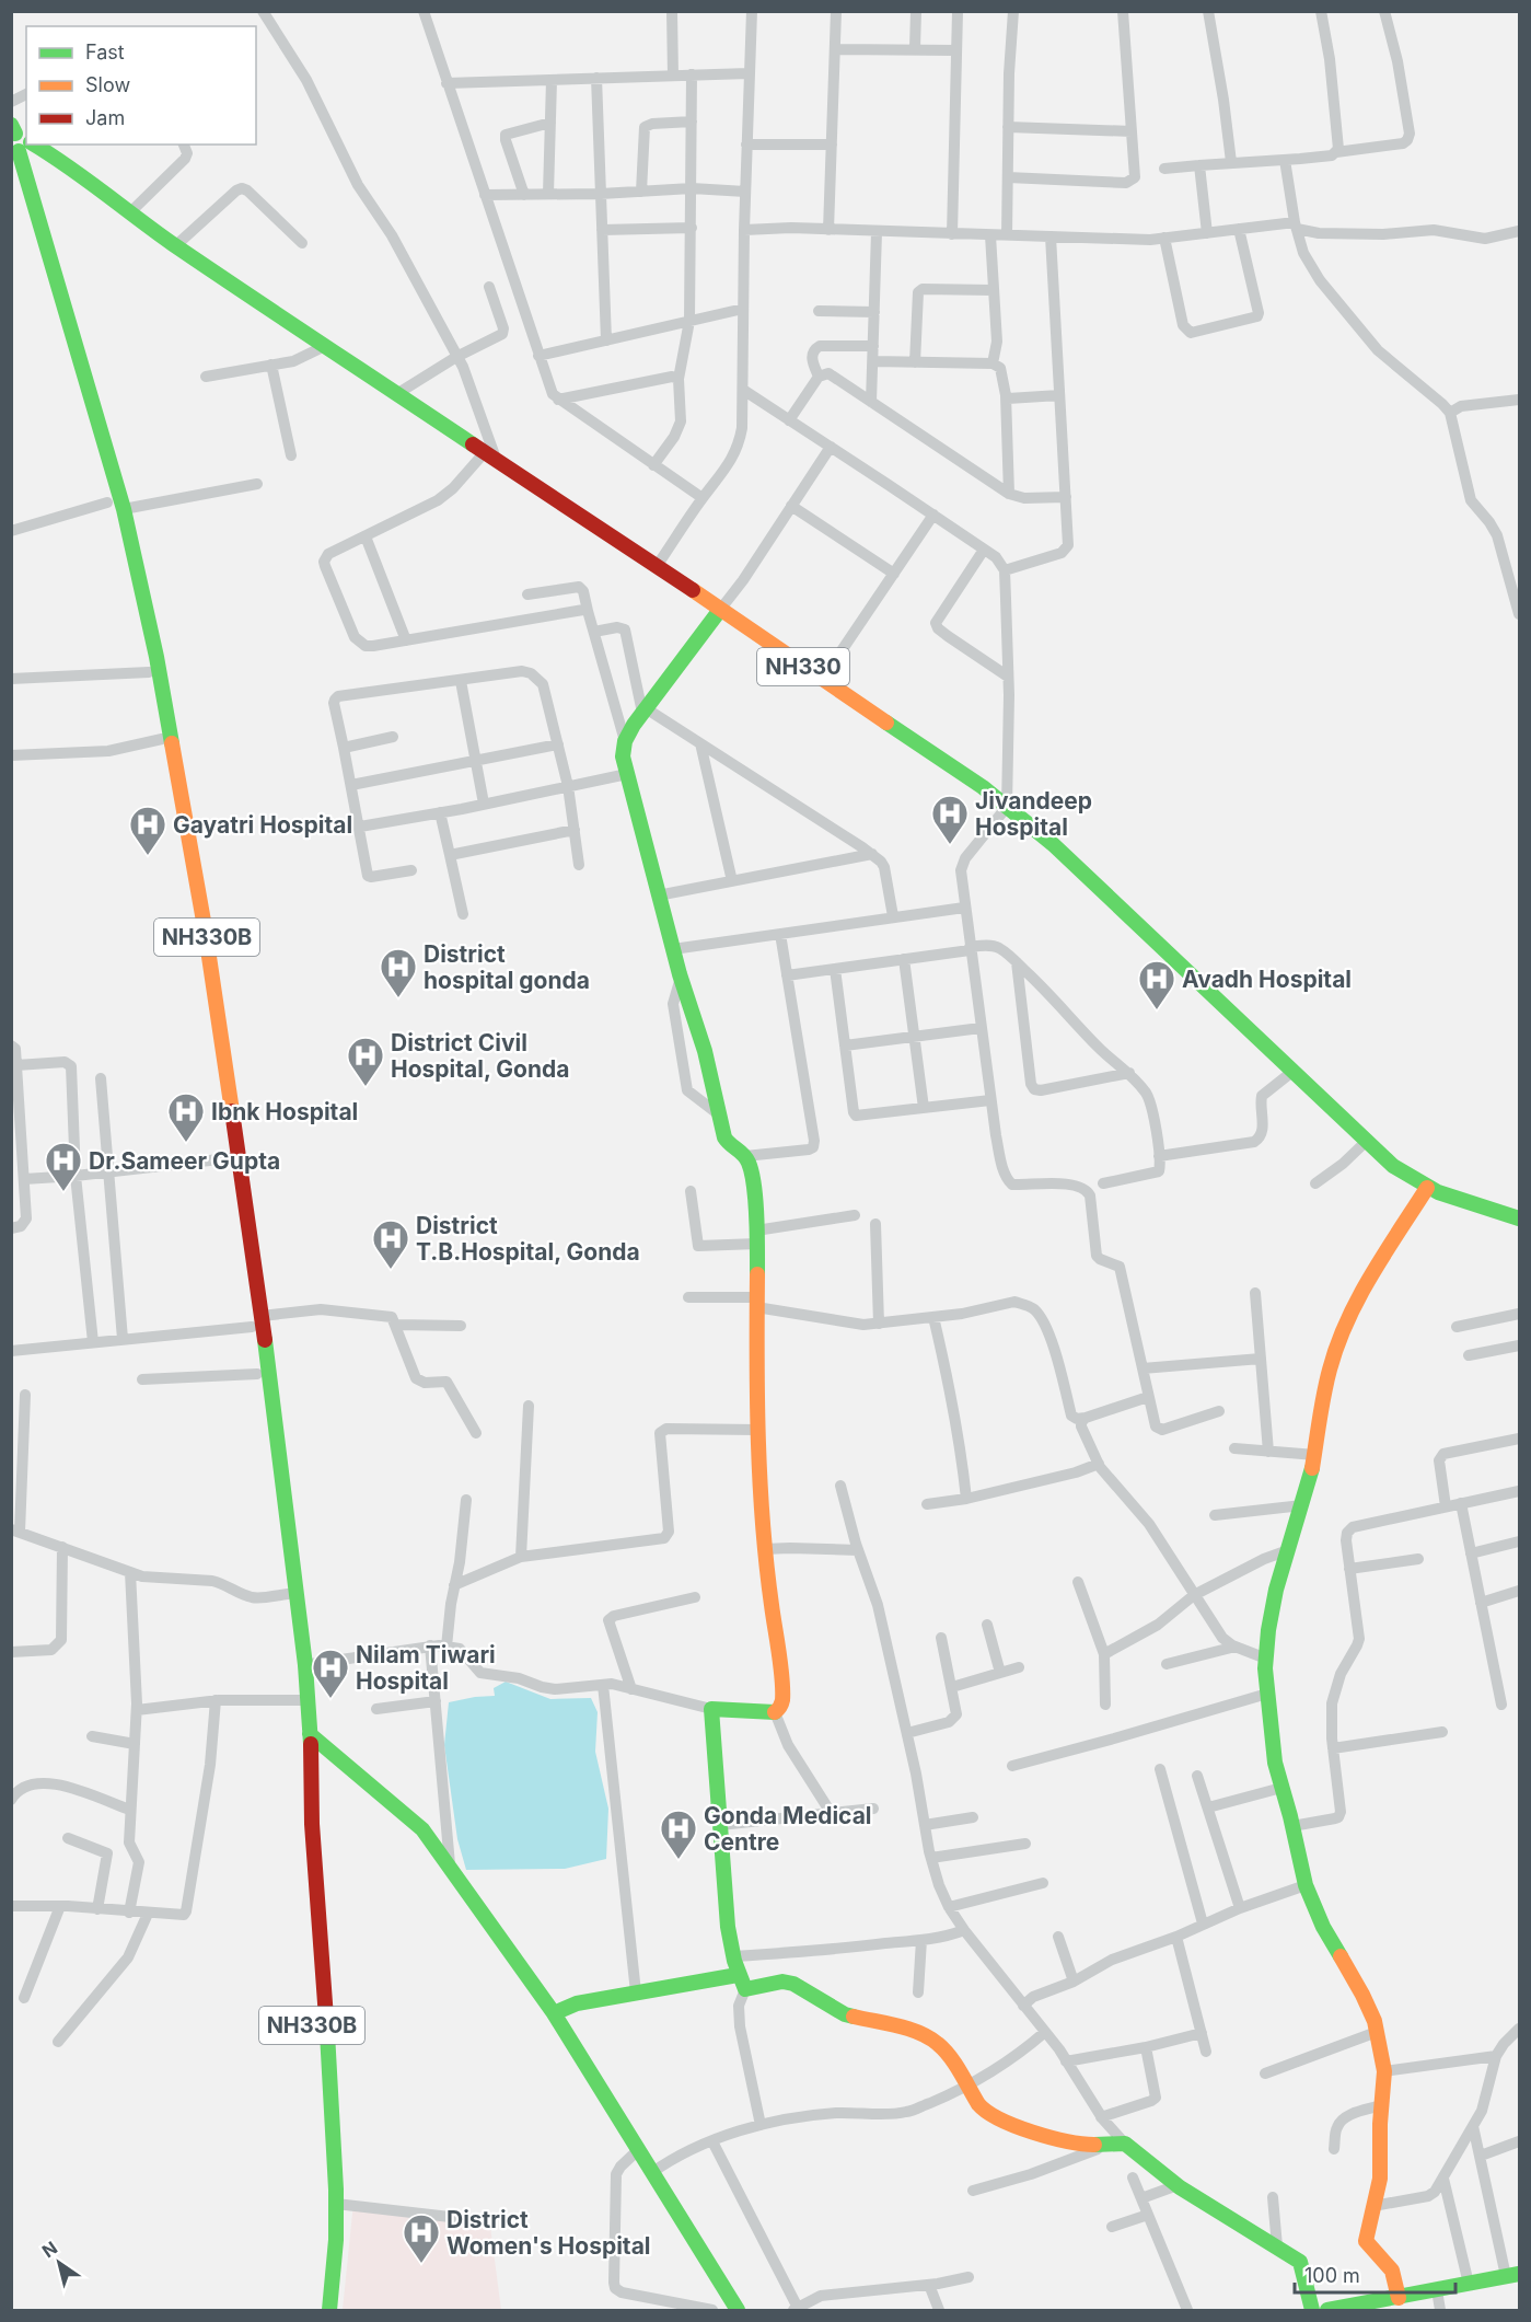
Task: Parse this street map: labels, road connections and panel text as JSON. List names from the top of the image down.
{
  "streets": {
    "main road": ["NH330", "NH330B"]
  },
  "places": {
    "hospital": [
      "Jivandeep Hospital",
      "Gayatri Hospital",
      "District hospital gonda",
      "Avadh Hospital",
      "District Civil Hospital, Gonda",
      "Ibnk Hospital",
      "Dr.Sameer Gupta",
      "District T.B.Hospital, Gonda",
      "Nilam Tiwari Hospital",
      "Gonda Medical Centre",
      "District Women's Hospital"
    ]
  },
  "legend": ["Fast", "Slow", "Jam"],
  "scale_bar": "100 m",
  "north": "top left"
}
